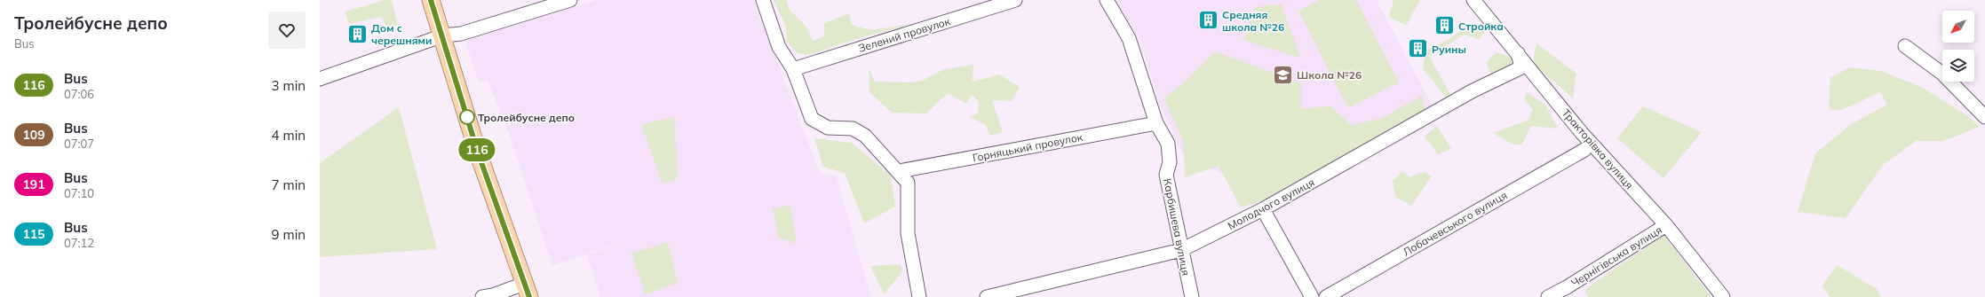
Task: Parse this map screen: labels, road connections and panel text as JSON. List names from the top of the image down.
{
  "streets": {
    "street": [
      "Зелений провулок",
      "Горняцький провулок",
      "Тракторівка вулиця",
      "Молодчого вулиця",
      "Лобачевського вулиця",
      "Карбишева вулиця",
      "Чернігівська вулиця"
    ]
  },
  "crossings": [
    ["Горняцький провулок", "Карбишева вулиця"],
    ["Тракторівка вулиця", "Молодчого вулиця"],
    ["Тракторівка вулиця", "Чернігівська вулиця"],
    ["Молодчого вулиця", "Карбишева вулиця"]
  ],
  "places": {
    "building": [
      "Средняя школа №26",
      "Стройка",
      "Дом с черешнями",
      "Руины"
    ],
    "school or university": ["Школа №26"],
    "other": ["Тролейбусне депо"]
  },
  "lines": ["bus line 116"],
  "north": "bottom left",
  "page": {
    "heading": ["Тролейбусне депо", "Bus"],
    "on_map": "116",
    "list": [
      {
        "mark": "116",
        "name": "Bus",
        "note": "07:06",
        "value": "3 min"
      },
      {
        "mark": "109",
        "name": "Bus",
        "note": "07:07",
        "value": "4 min"
      },
      {
        "mark": "191",
        "name": "Bus",
        "note": "07:10",
        "value": "7 min"
      },
      {
        "mark": "115",
        "name": "Bus",
        "note": "07:12",
        "value": "9 min"
      }
    ]
  }
}
